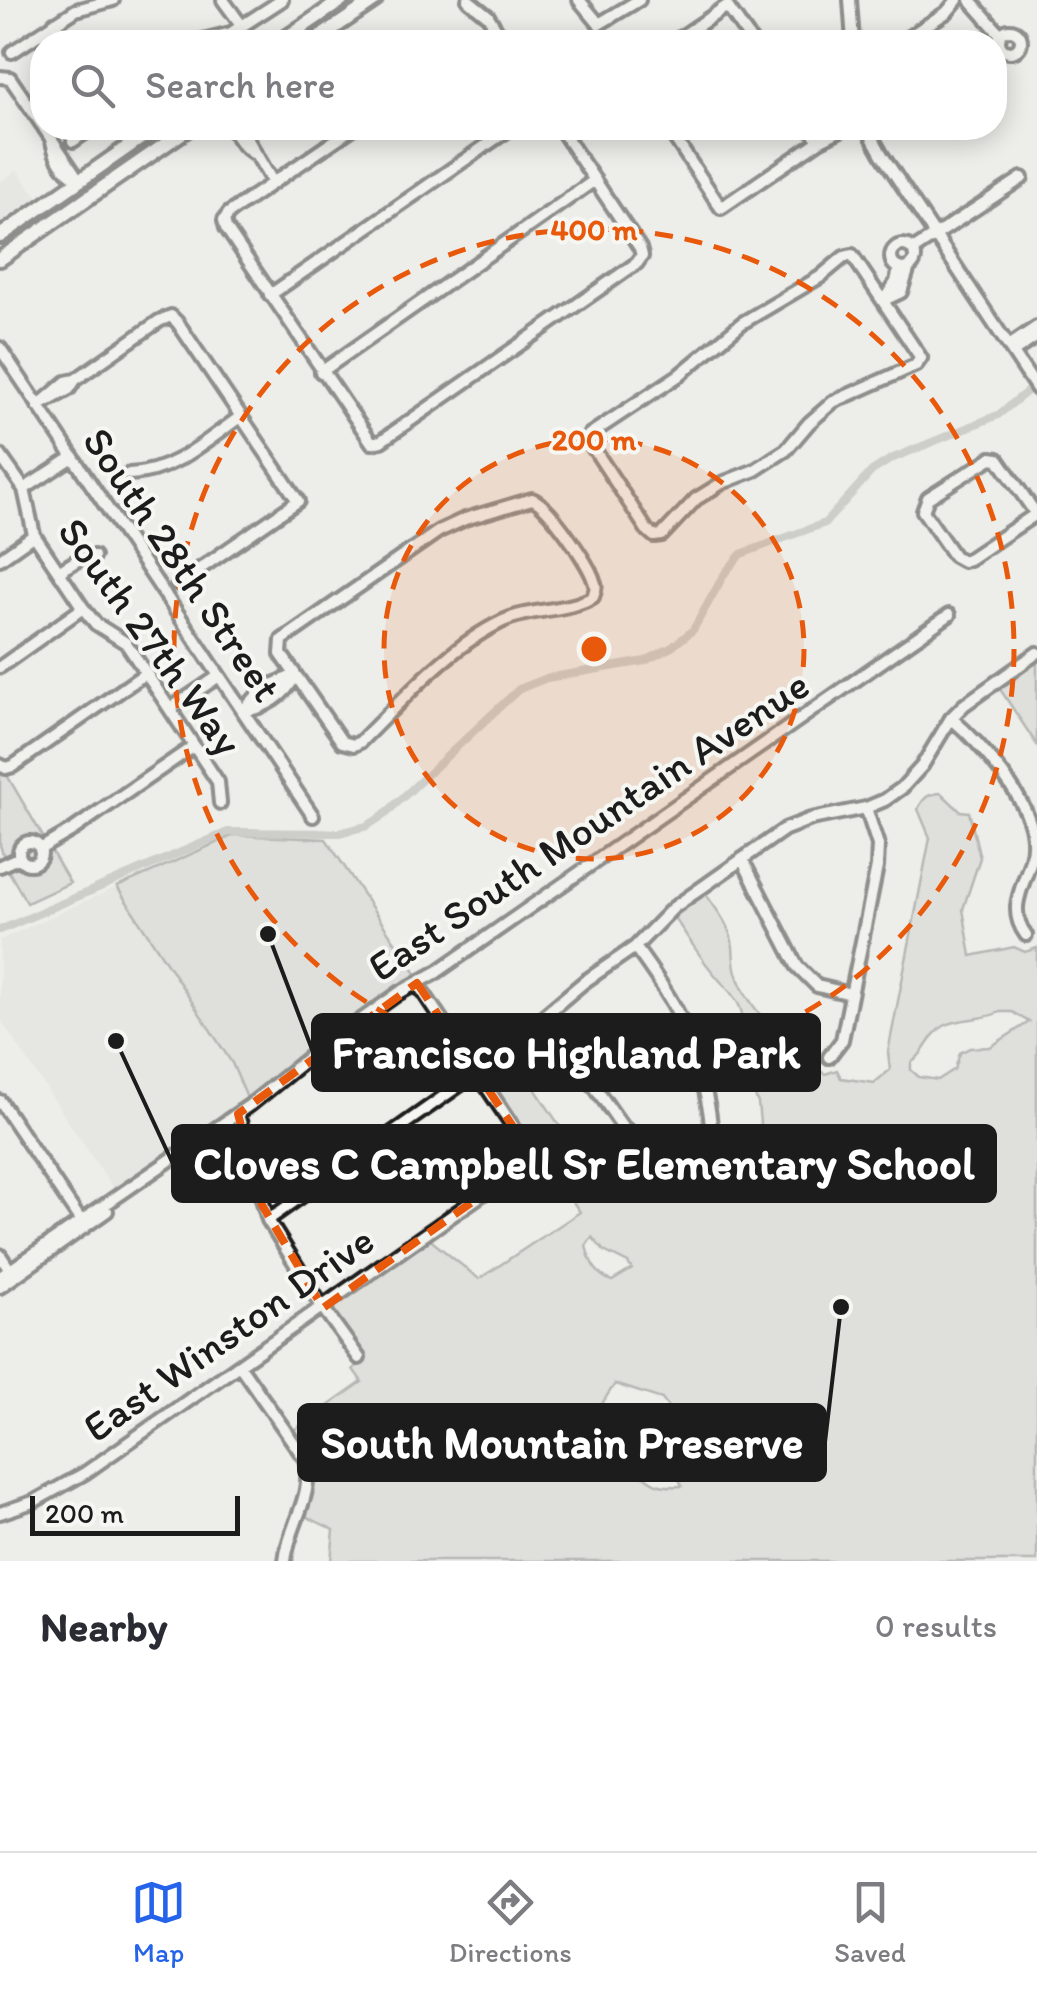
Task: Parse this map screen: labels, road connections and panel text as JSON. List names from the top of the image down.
{
  "streets": {
    "street": [
      "South 28th Street",
      "South 27th Way",
      "East South Mountain Avenue",
      "East Winston Drive"
    ]
  },
  "places": ["Francisco Highland Park", "Cloves C Campbell Sr Elementary School", "South Mountain Preserve"],
  "scale_bar": "200 m",
  "page": {
    "search": "Search here",
    "scale": "200 m",
    "heading": ["Nearby", "0 results"],
    "nav": ["Map", "Directions", "Saved"]
  },
  "rings": ["400 m", "200 m"]
}
